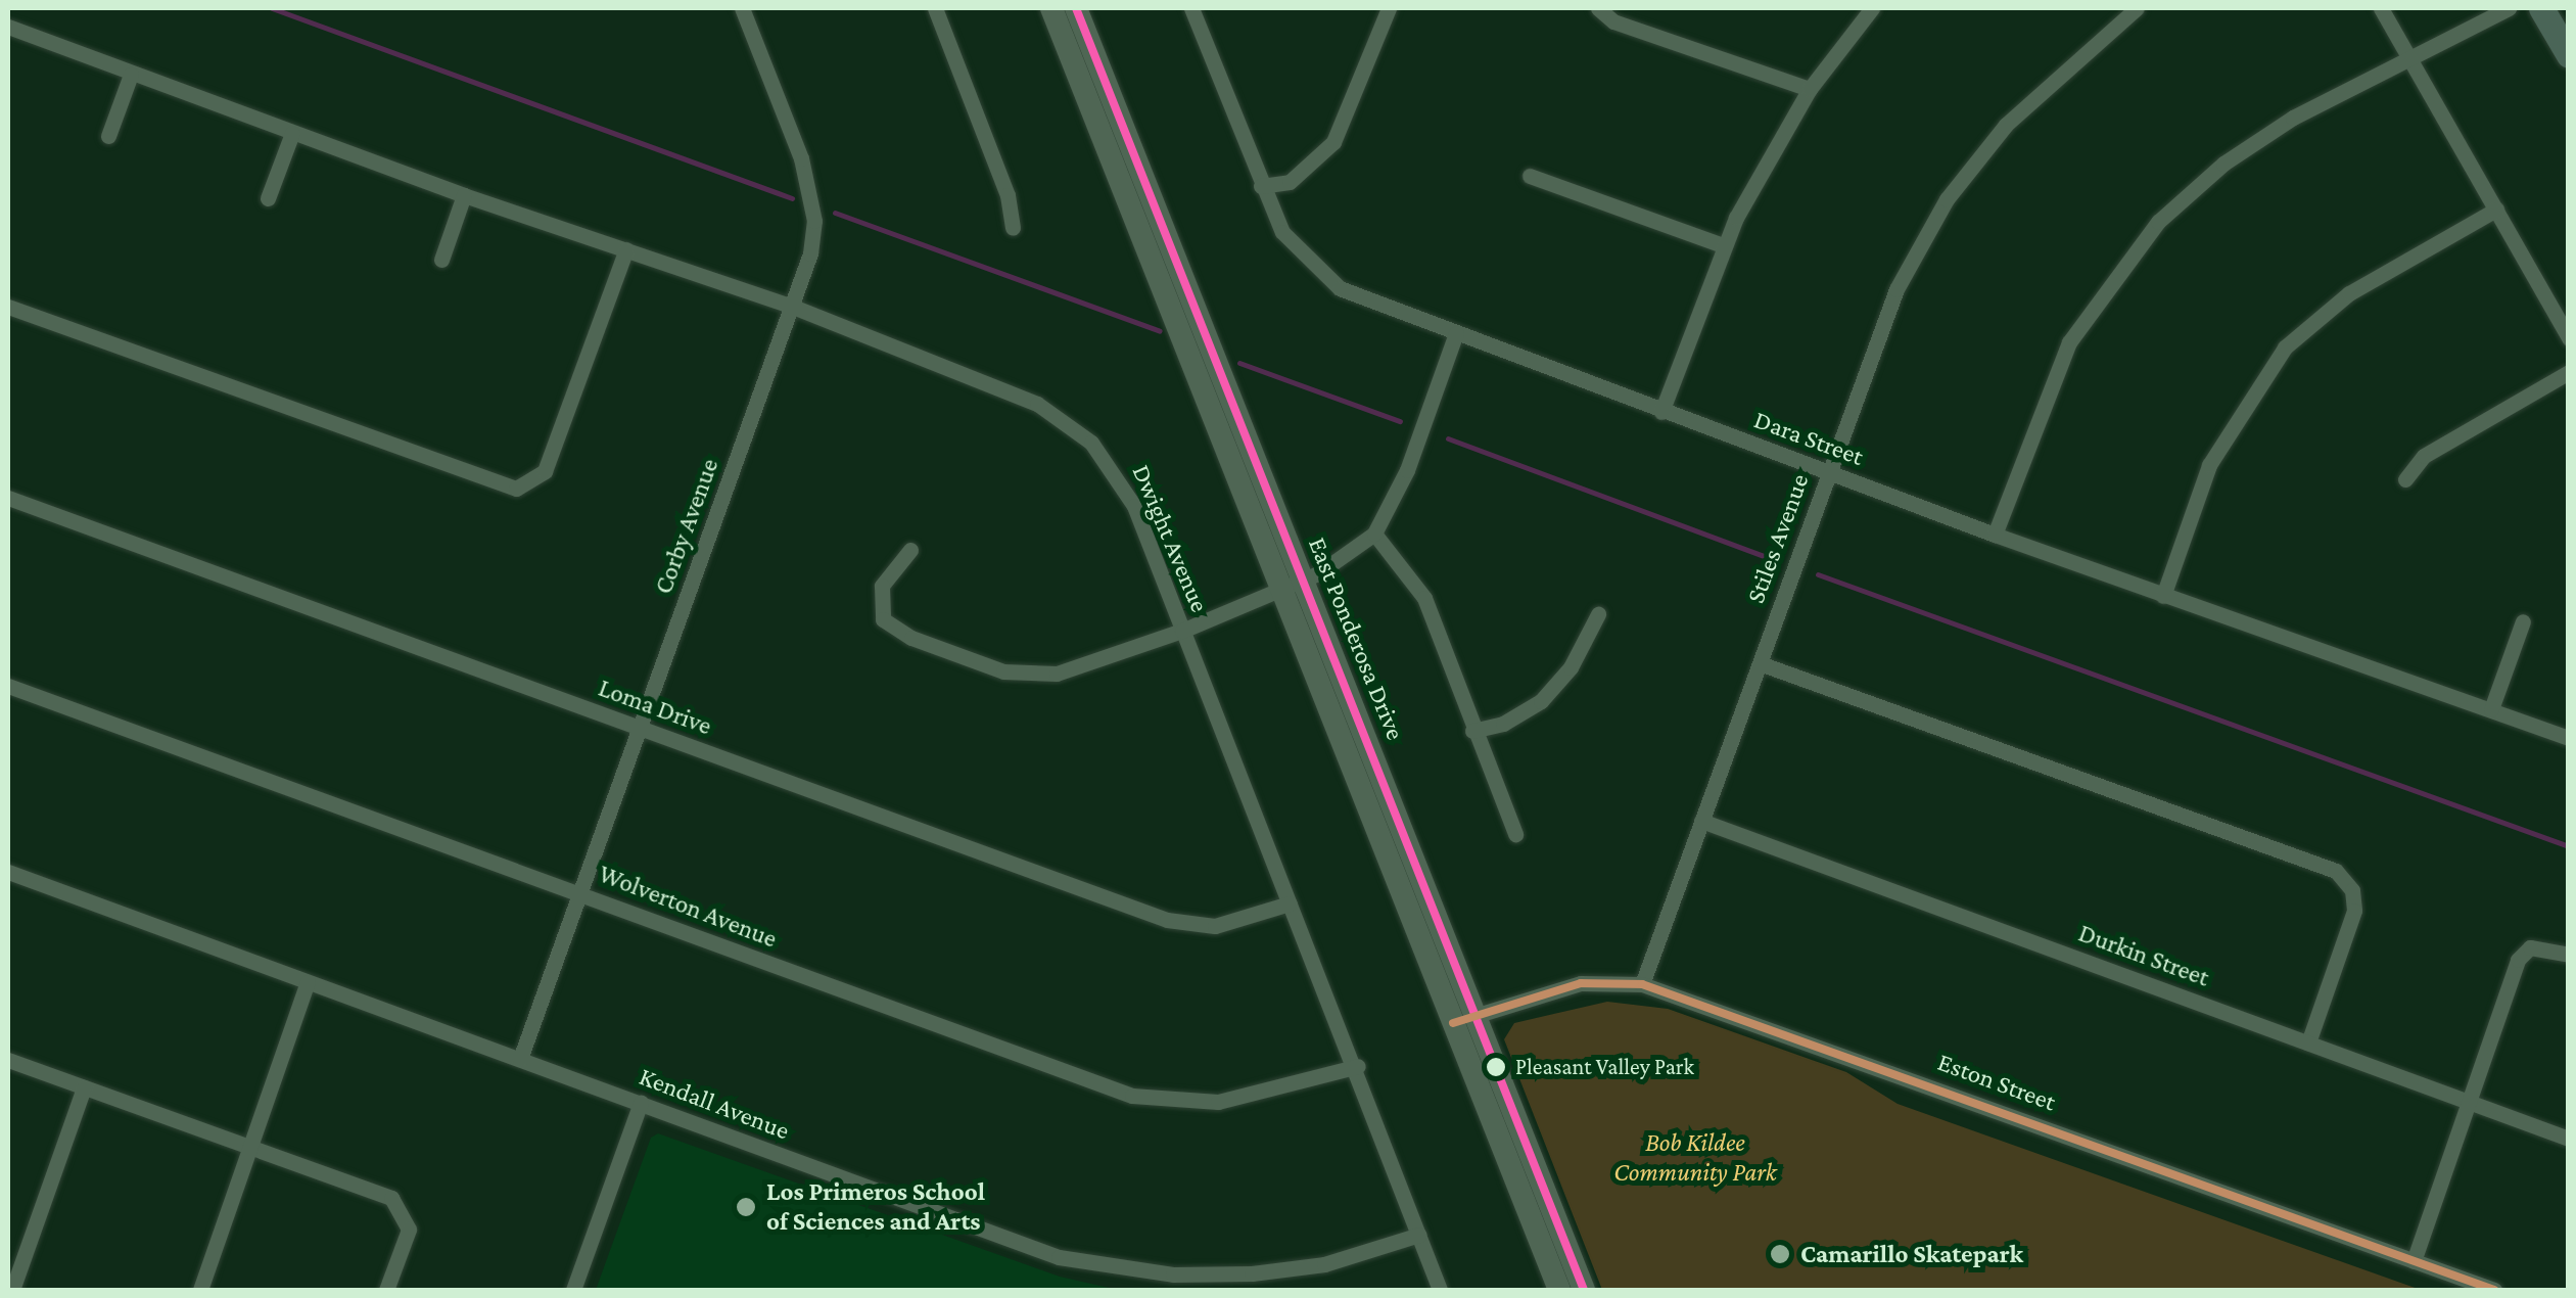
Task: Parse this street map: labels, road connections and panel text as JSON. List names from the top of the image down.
{
  "streets": {
    "main road": ["East Ponderosa Drive"],
    "street": [
      "Dara Street",
      "Corby Avenue",
      "Dwight Avenue",
      "Stiles Avenue",
      "Loma Drive",
      "Wolverton Avenue",
      "Durkin Street",
      "Eston Street",
      "Kendall Avenue"
    ]
  },
  "crossings": [
    ["Dara Street", "Stiles Avenue"],
    ["Corby Avenue", "Dwight Avenue"],
    ["Corby Avenue", "Loma Drive"],
    ["Corby Avenue", "Wolverton Avenue"],
    ["Corby Avenue", "Kendall Avenue"],
    ["Dwight Avenue", "Loma Drive"],
    ["Dwight Avenue", "Wolverton Avenue"],
    ["Dwight Avenue", "Kendall Avenue"],
    ["Stiles Avenue", "Durkin Street"],
    ["Stiles Avenue", "Eston Street"],
    ["East Ponderosa Drive", "Eston Street"]
  ],
  "parks": ["Bob Kildee Community Park"],
  "places": ["Pleasant Valley Park", "Los Primeros School of Sciences and Arts", "Camarillo Skatepark"]
}
